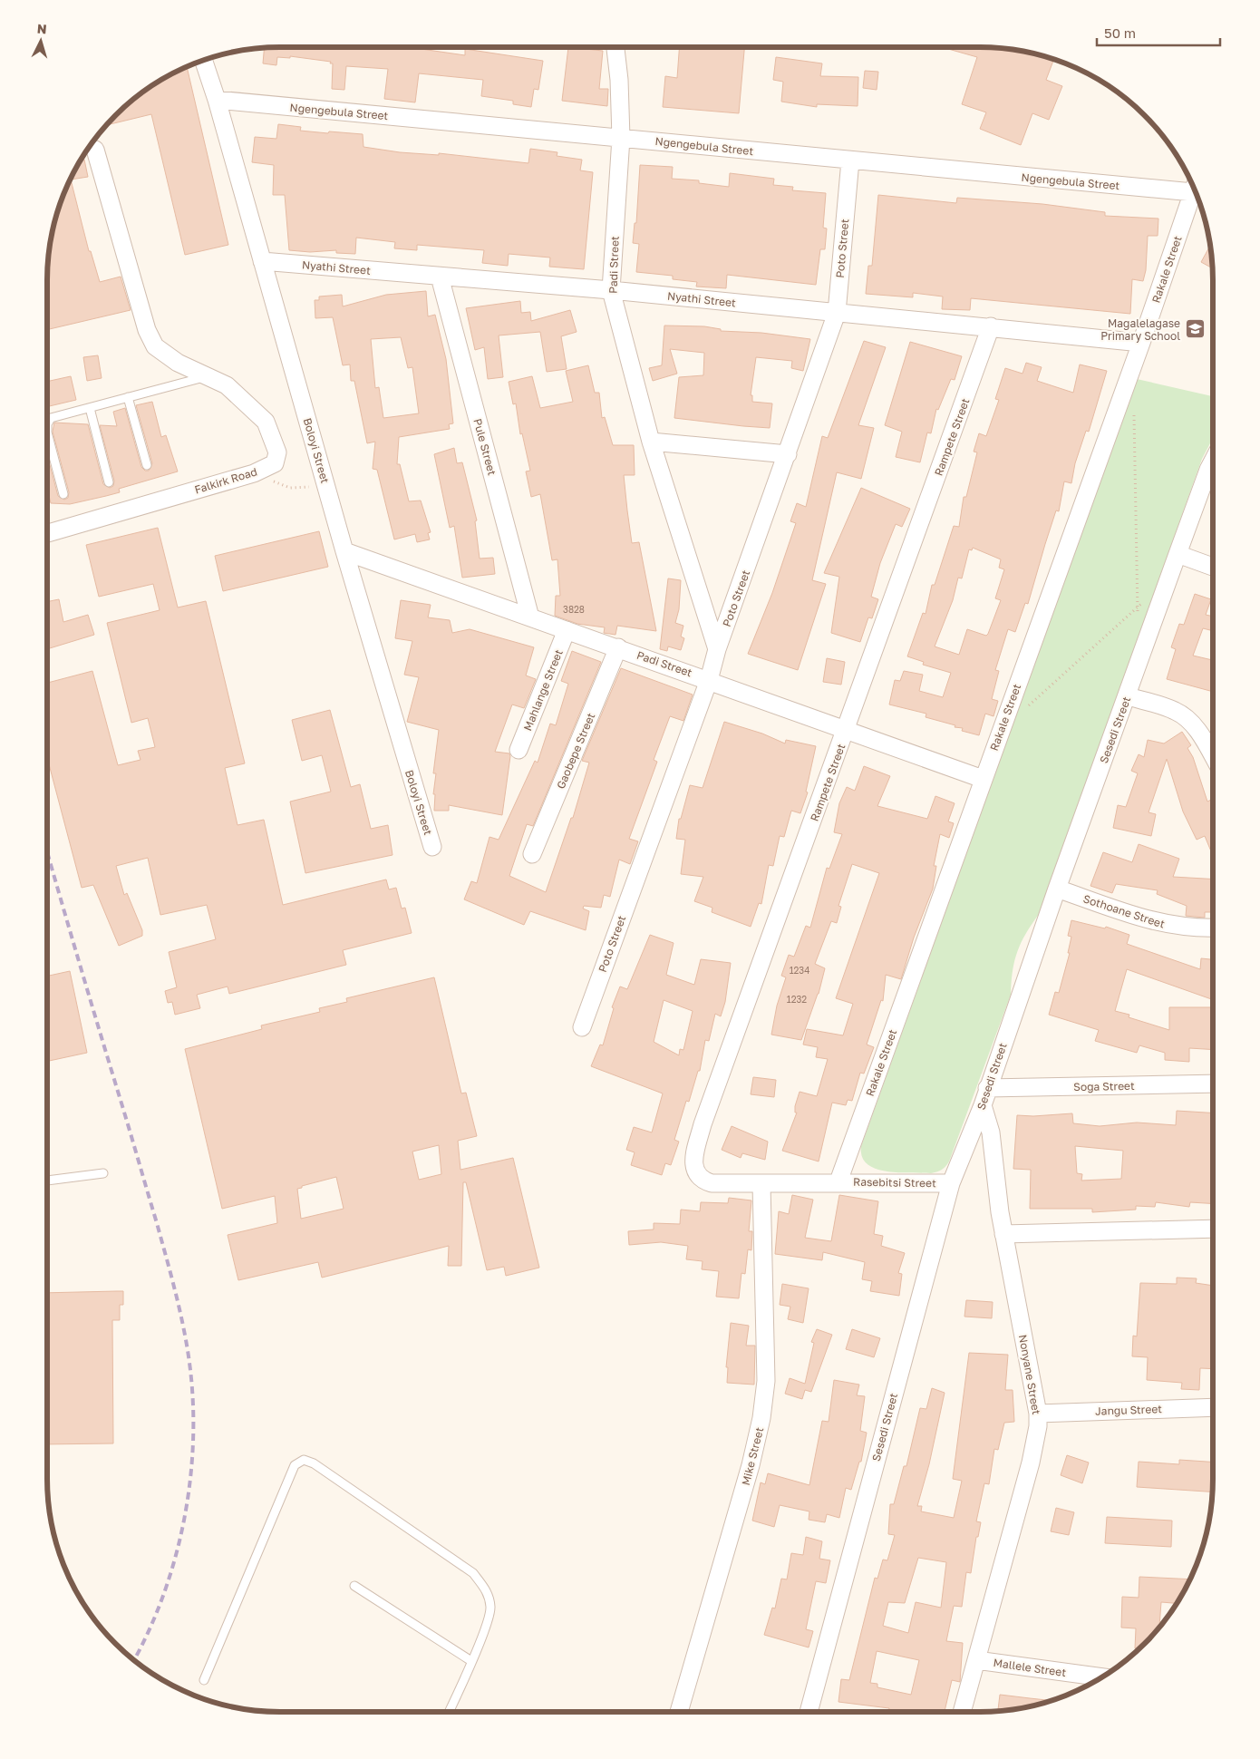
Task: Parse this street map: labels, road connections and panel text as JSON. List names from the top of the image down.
{
  "streets": {
    "street": [
      "Ngengebula Street",
      "Poto Street",
      "Padi Street",
      "Nyathi Street",
      "Rakale Street",
      "Rampete Street",
      "Pule Street",
      "Boloyi Street",
      "Falkirk Road",
      "Mahlange Street",
      "Sesedi Street",
      "Gaobepe Street",
      "Sothoane Street",
      "Soga Street",
      "Rasebitsi Street",
      "Nonyane Street",
      "Jangu Street",
      "Mike Street",
      "Mallele Street"
    ]
  },
  "crossings": [
    ["Ngengebula Street", "Poto Street"],
    ["Ngengebula Street", "Padi Street"],
    ["Ngengebula Street", "Boloyi Street"],
    ["Poto Street", "Padi Street"],
    ["Poto Street", "Nyathi Street"],
    ["Padi Street", "Nyathi Street"],
    ["Padi Street", "Rakale Street"],
    ["Padi Street", "Rampete Street"],
    ["Padi Street", "Pule Street"],
    ["Padi Street", "Boloyi Street"],
    ["Padi Street", "Mahlange Street"],
    ["Padi Street", "Gaobepe Street"],
    ["Nyathi Street", "Rakale Street"],
    ["Nyathi Street", "Rampete Street"],
    ["Nyathi Street", "Pule Street"],
    ["Nyathi Street", "Boloyi Street"],
    ["Rakale Street", "Rasebitsi Street"],
    ["Rampete Street", "Mike Street"],
    ["Sesedi Street", "Sothoane Street"],
    ["Sesedi Street", "Soga Street"],
    ["Sesedi Street", "Rasebitsi Street"],
    ["Sesedi Street", "Nonyane Street"],
    ["Nonyane Street", "Jangu Street"],
    ["Nonyane Street", "Mallele Street"]
  ],
  "places": {
    "school or university": ["Magalelagase Primary School"]
  },
  "house_numbers": ["3828", "1234", "1232"],
  "scale_bar": "50 m",
  "north": "top"
}
